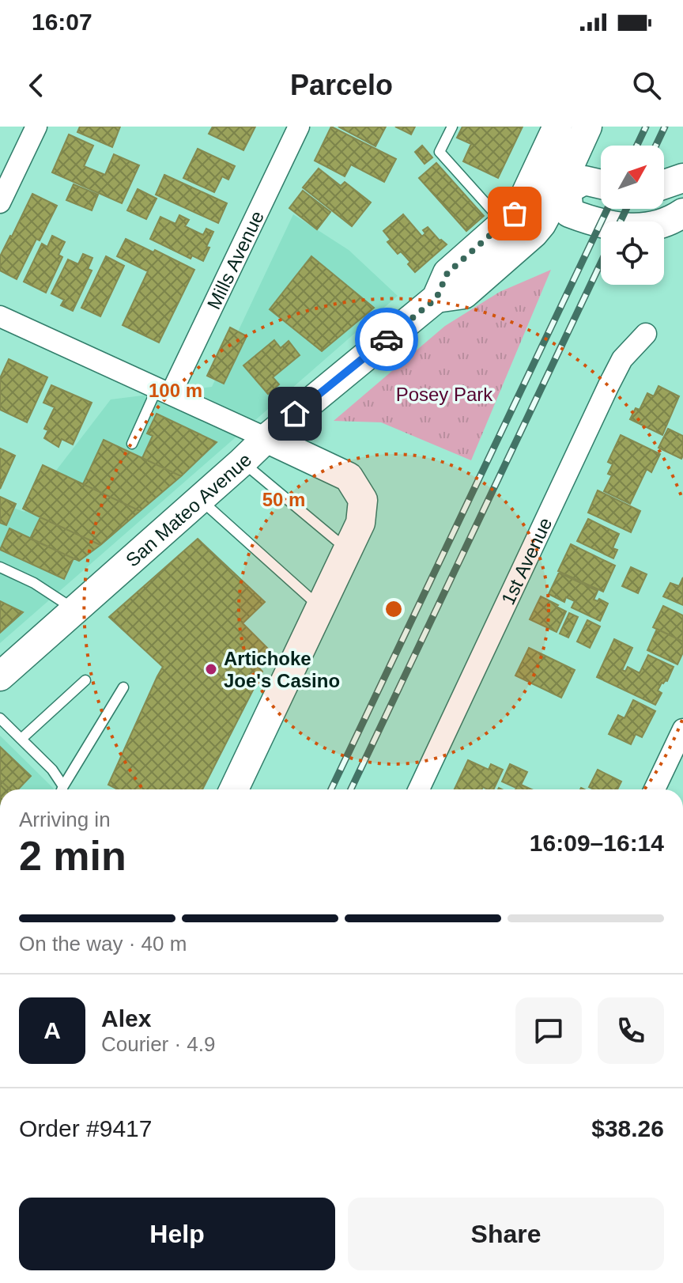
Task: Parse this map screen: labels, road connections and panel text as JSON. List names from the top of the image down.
{
  "streets": {
    "street": ["Mills Avenue", "San Mateo Avenue", "1st Avenue"]
  },
  "parks": ["Posey Park"],
  "places": ["Artichoke Joe's Casino"],
  "north": "top right",
  "page": {
    "status": "16:07",
    "header": "Parcelo",
    "heading": ["2 min", "Arriving in", "16:09–16:14"],
    "panel": [
      "Alex",
      "Courier · 4.9",
      "Order #9417",
      "$38.26"
    ],
    "bar": "On the way · 40 m",
    "round": "A",
    "buttons": ["Help", "Share"]
  },
  "rings": ["100 m", "50 m"]
}
